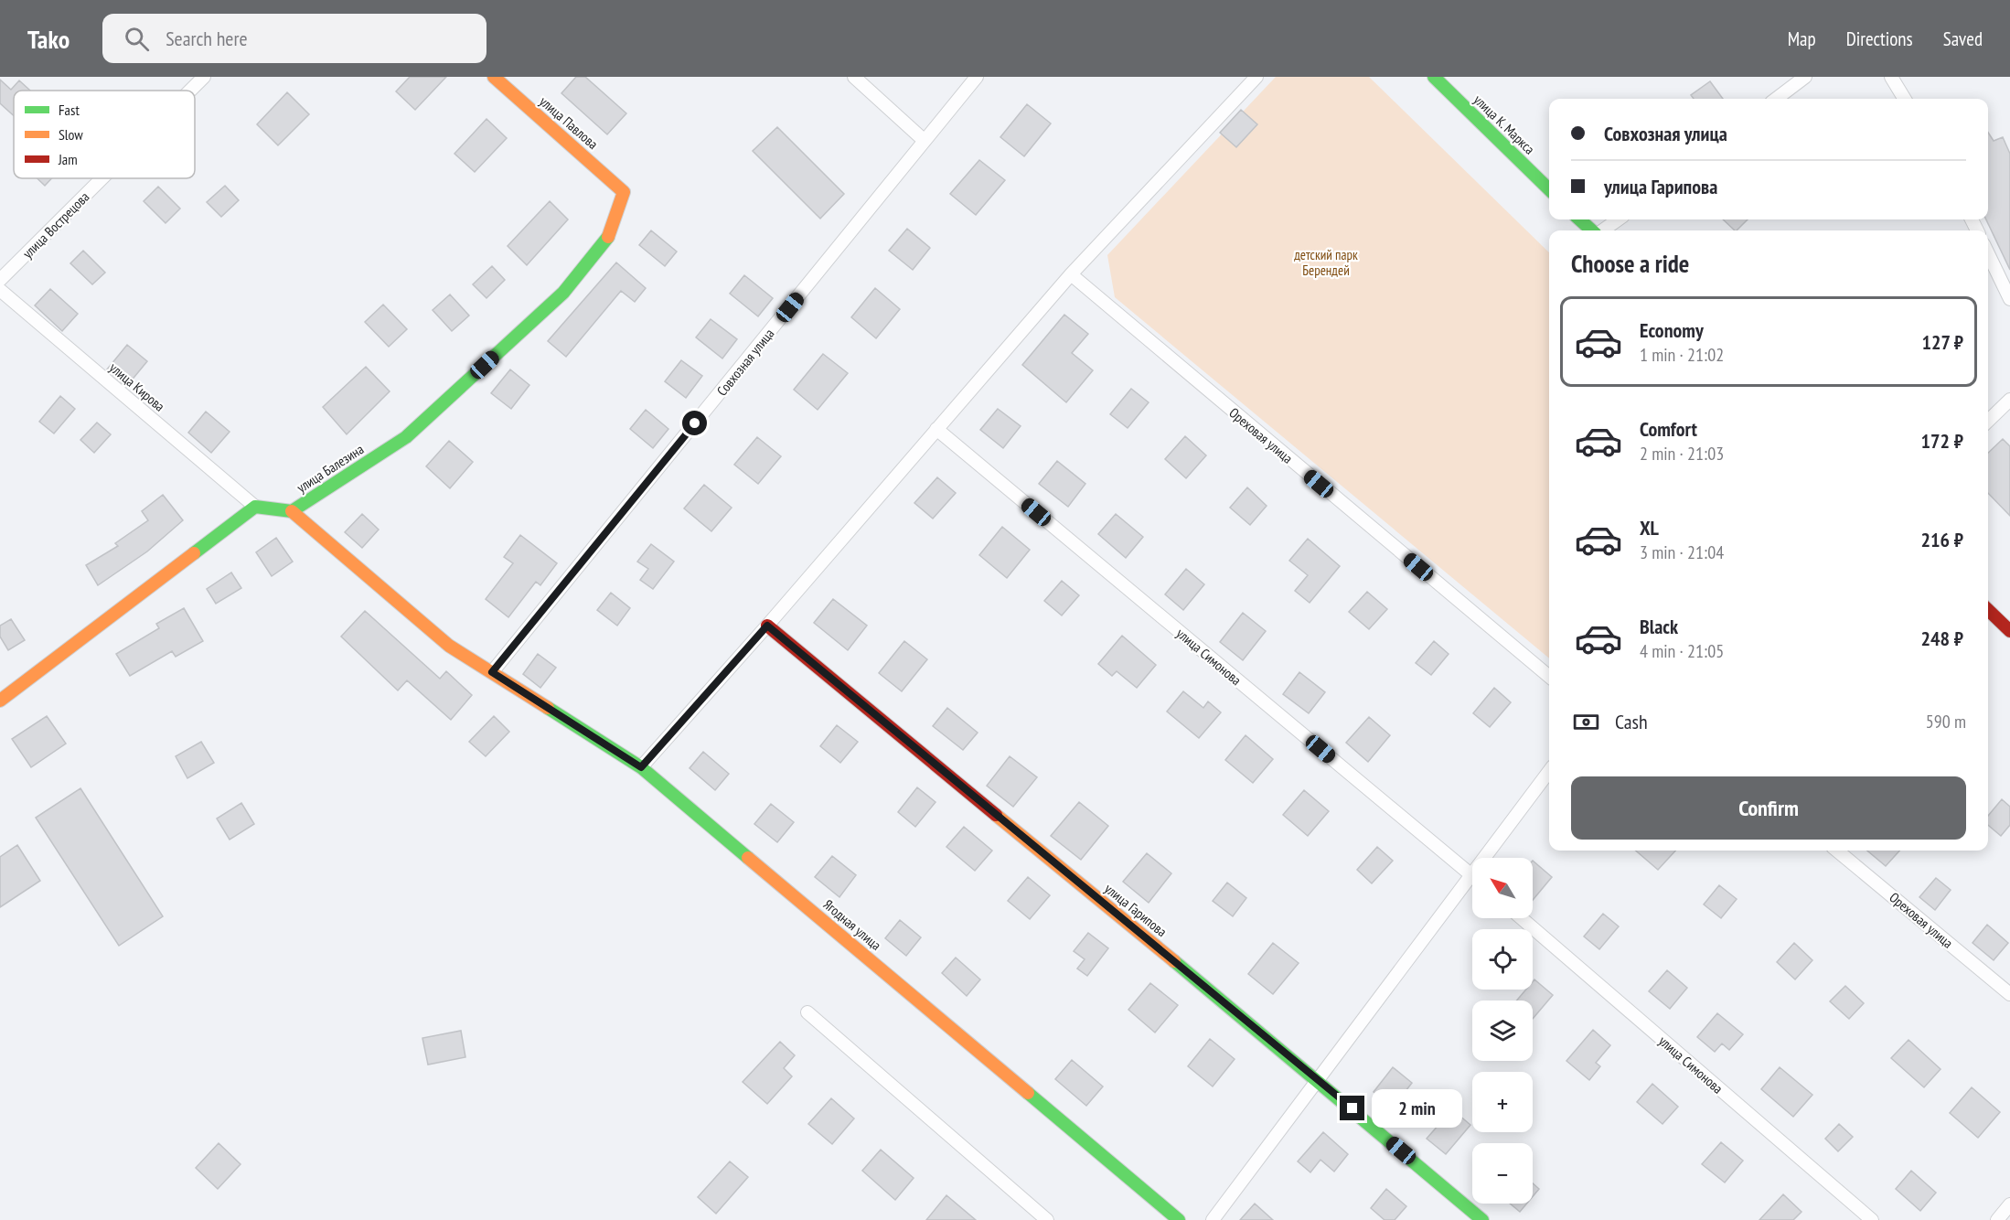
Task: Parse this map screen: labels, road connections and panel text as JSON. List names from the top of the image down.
{
  "streets": {
    "street": [
      "улица Павлова",
      "улица К. Маркса",
      "улица Вострецова",
      "Совхозная улица",
      "улица Кирова",
      "Ореховая улица",
      "улица Балезина",
      "улица Симонова",
      "улица Гарипова",
      "Ягодная улица"
    ]
  },
  "crossings": [
    ["улица Павлова", "улица Балезина"],
    ["Совхозная улица", "Ягодная улица"],
    ["улица Кирова", "улица Балезина"]
  ],
  "parks": ["детский парк Берендей"],
  "legend": ["Fast", "Slow", "Jam"],
  "north": "top left",
  "page": {
    "header": "Tako",
    "search": "Search here",
    "nav": ["Map", "Directions", "Saved"],
    "banner": ["Совхозная улица", "улица Гарипова"],
    "heading": "Choose a ride",
    "list": [
      {
        "name": "Economy",
        "note": "1 min · 21:02",
        "value": "127 ₽"
      },
      {
        "name": "Comfort",
        "note": "2 min · 21:03",
        "value": "172 ₽"
      },
      {
        "name": "XL",
        "note": "3 min · 21:04",
        "value": "216 ₽"
      },
      {
        "name": "Black",
        "note": "4 min · 21:05",
        "value": "248 ₽"
      }
    ],
    "pay": ["Cash", "590 m"],
    "buttons": "Confirm",
    "map_buttons": ["+", "−"],
    "bubble": "2 min"
  }
}
